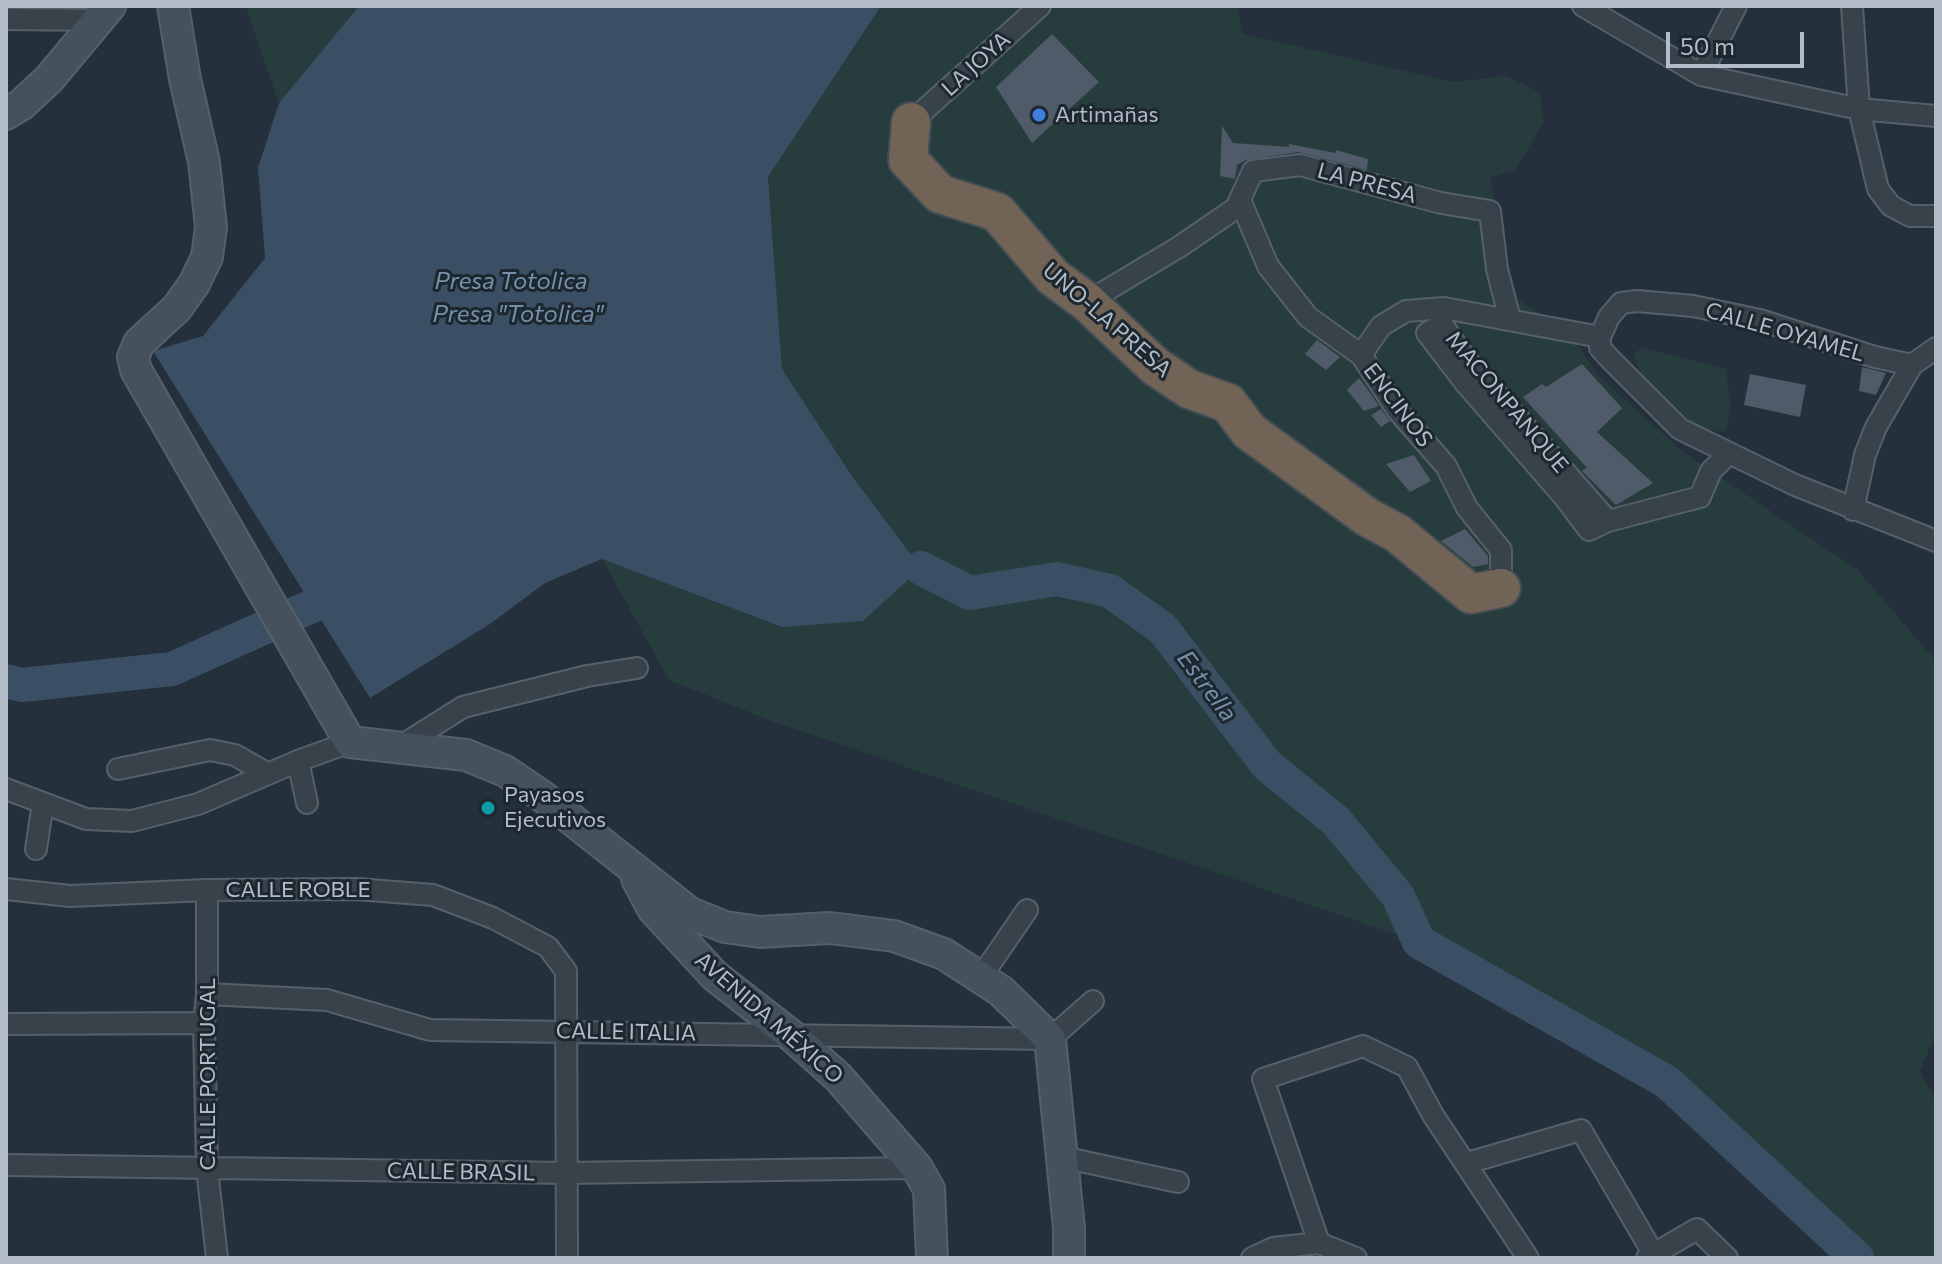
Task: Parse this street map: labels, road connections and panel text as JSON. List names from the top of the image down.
{
  "streets": {
    "highway": ["UNO-LA PRESA"],
    "street": [
      "LA JOYA",
      "LA PRESA",
      "CALLE OYAMEL",
      "MACONPANQUE",
      "ENCINOS",
      "CALLE ROBLE",
      "AVENIDA MÉXICO",
      "CALLE ITALIA",
      "CALLE PORTUGAL",
      "CALLE BRASIL"
    ]
  },
  "crossings": [
    ["LA JOYA", "UNO-LA PRESA"],
    ["LA PRESA", "UNO-LA PRESA"],
    ["LA PRESA", "ENCINOS"],
    ["UNO-LA PRESA", "ENCINOS"],
    ["CALLE ROBLE", "CALLE ITALIA"],
    ["CALLE ROBLE", "CALLE PORTUGAL"],
    ["AVENIDA MÉXICO", "CALLE ITALIA"],
    ["AVENIDA MÉXICO", "CALLE BRASIL"],
    ["CALLE ITALIA", "CALLE PORTUGAL"],
    ["CALLE PORTUGAL", "CALLE BRASIL"]
  ],
  "water": ["Presa Totolica", "Presa \"Totolica\"", "Estrella"],
  "places": ["Artimañas", "Payasos Ejecutivos"],
  "scale_bar": "50 m"
}
